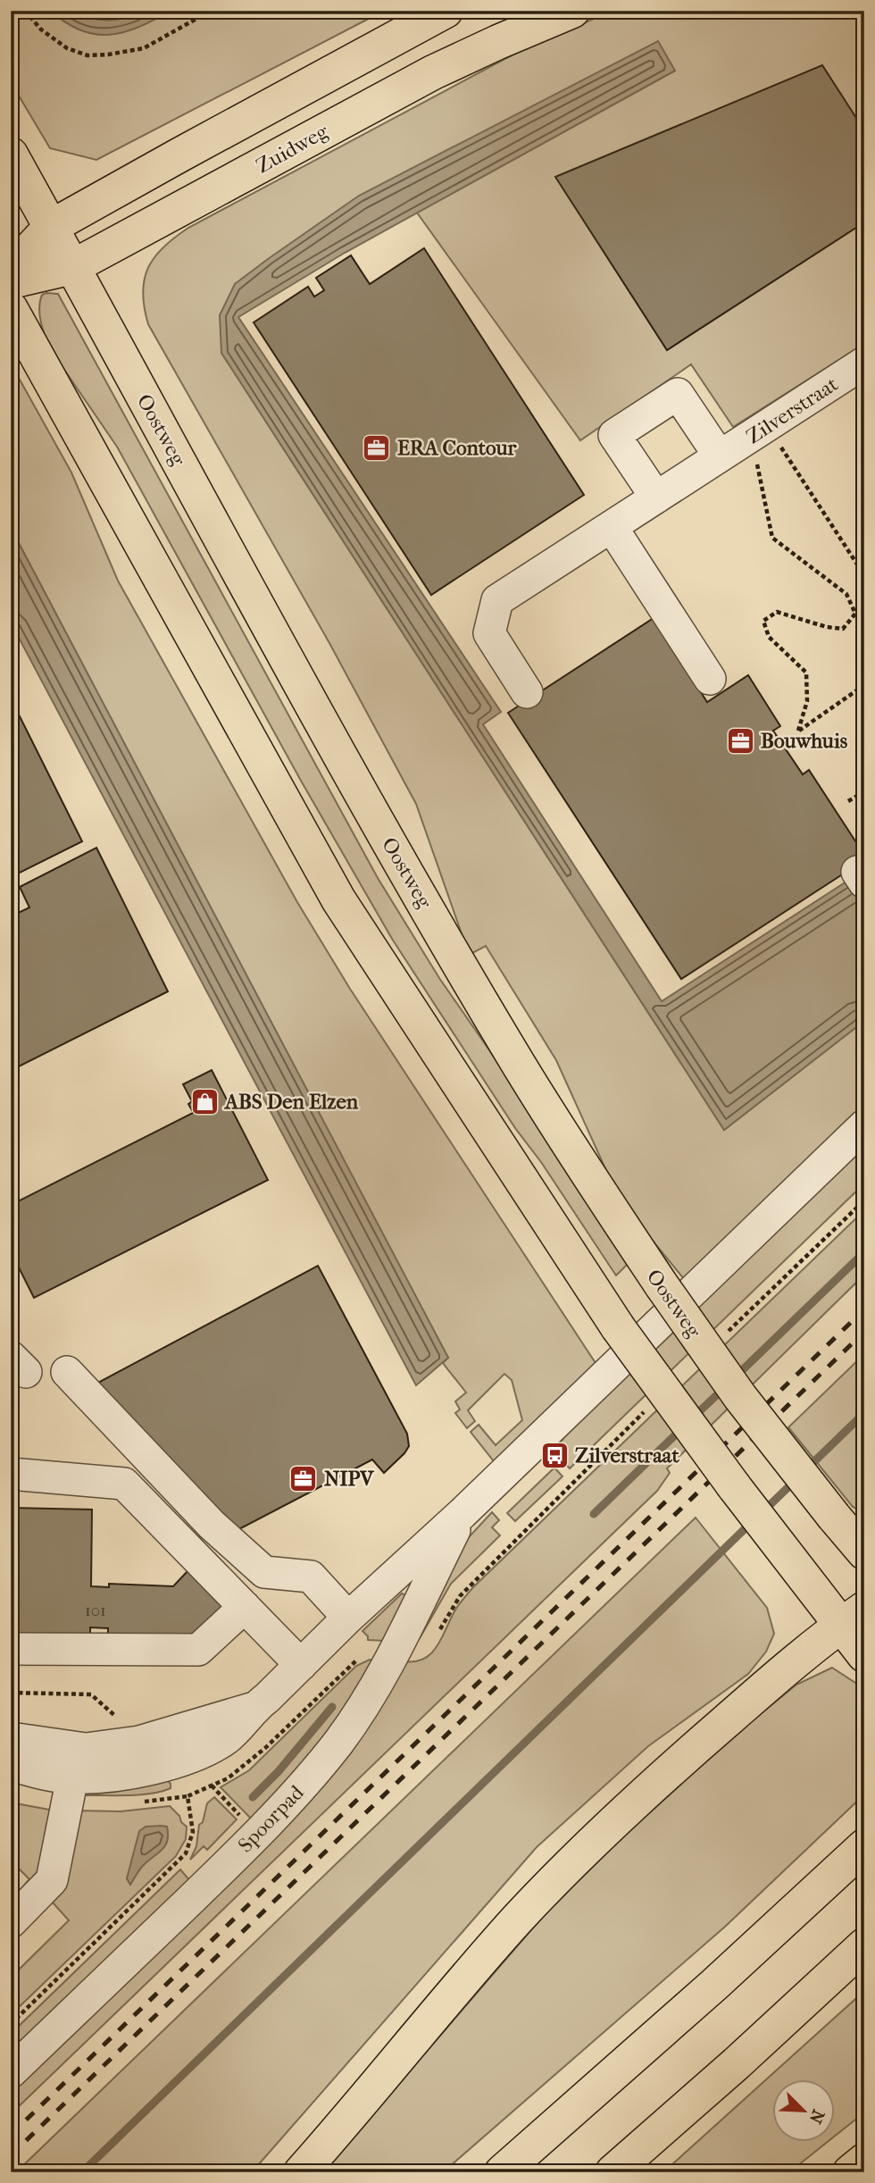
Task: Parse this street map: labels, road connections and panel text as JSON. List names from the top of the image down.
{
  "streets": {
    "main road": ["Zuidweg", "Oostweg"],
    "street": ["Zilverstraat", "Spoorpad"]
  },
  "crossings": [
    ["Zuidweg", "Oostweg"]
  ],
  "places": {
    "office": ["ERA Contour", "Bouwhuis", "NIPV"],
    "shop": ["ABS Den Elzen"],
    "bus stop": ["Zilverstraat"]
  },
  "house_numbers": ["101"],
  "north": "bottom right"
}
